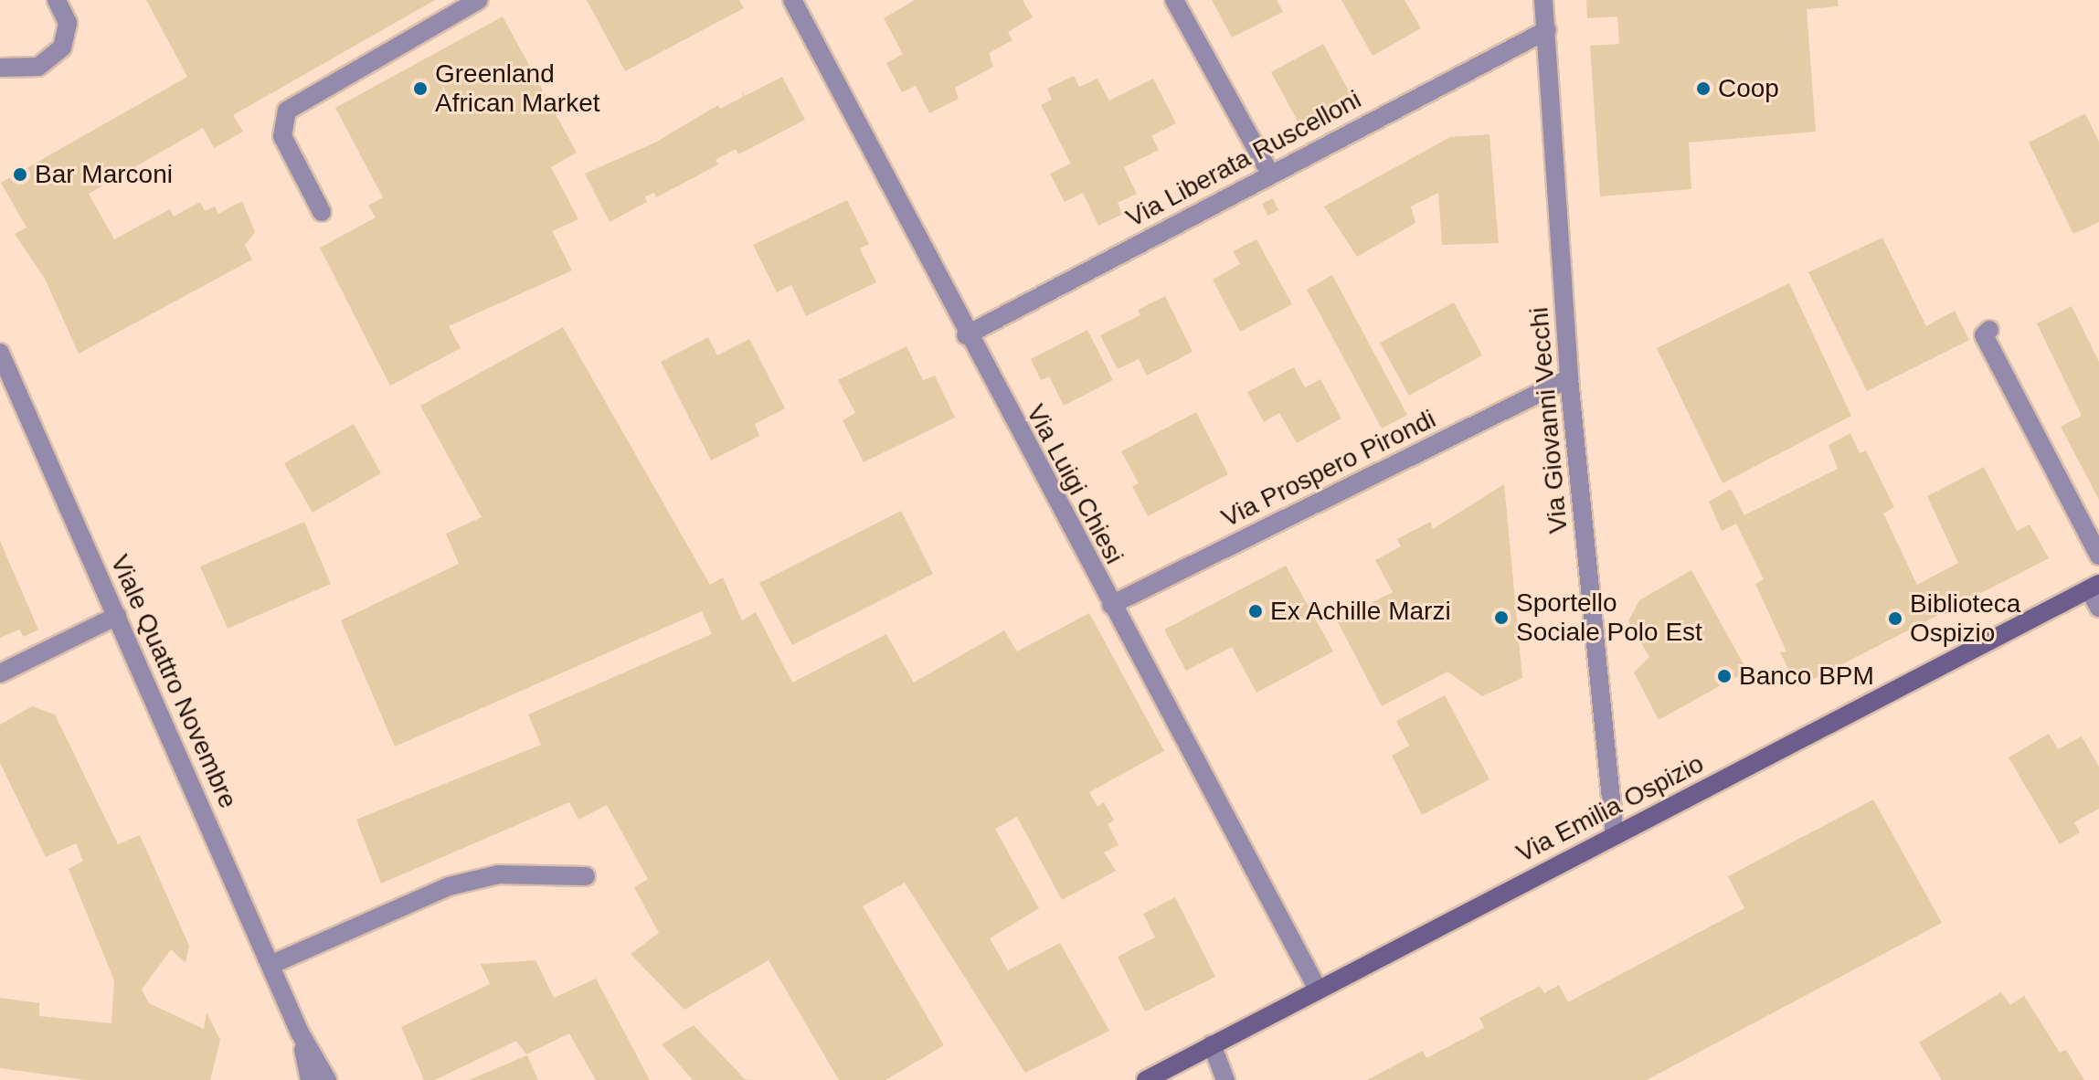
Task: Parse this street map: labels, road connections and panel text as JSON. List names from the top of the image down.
{
  "streets": {
    "main road": ["Via Emilia Ospizio"],
    "street": [
      "Via Liberata Ruscelloni",
      "Via Giovanni Vecchi",
      "Via Prospero Pirondi",
      "Via Luigi Chiesi",
      "Viale Quattro Novembre"
    ]
  },
  "crossings": [
    ["Via Liberata Ruscelloni", "Via Giovanni Vecchi"],
    ["Via Liberata Ruscelloni", "Via Luigi Chiesi"],
    ["Via Giovanni Vecchi", "Via Prospero Pirondi"],
    ["Via Giovanni Vecchi", "Via Emilia Ospizio"],
    ["Via Prospero Pirondi", "Via Luigi Chiesi"],
    ["Via Luigi Chiesi", "Via Emilia Ospizio"]
  ],
  "places": [
    "Greenland African Market",
    "Coop",
    "Bar Marconi",
    "Ex Achille Marzi",
    "Sportello Sociale Polo Est",
    "Biblioteca Ospizio",
    "Banco BPM"
  ]
}
